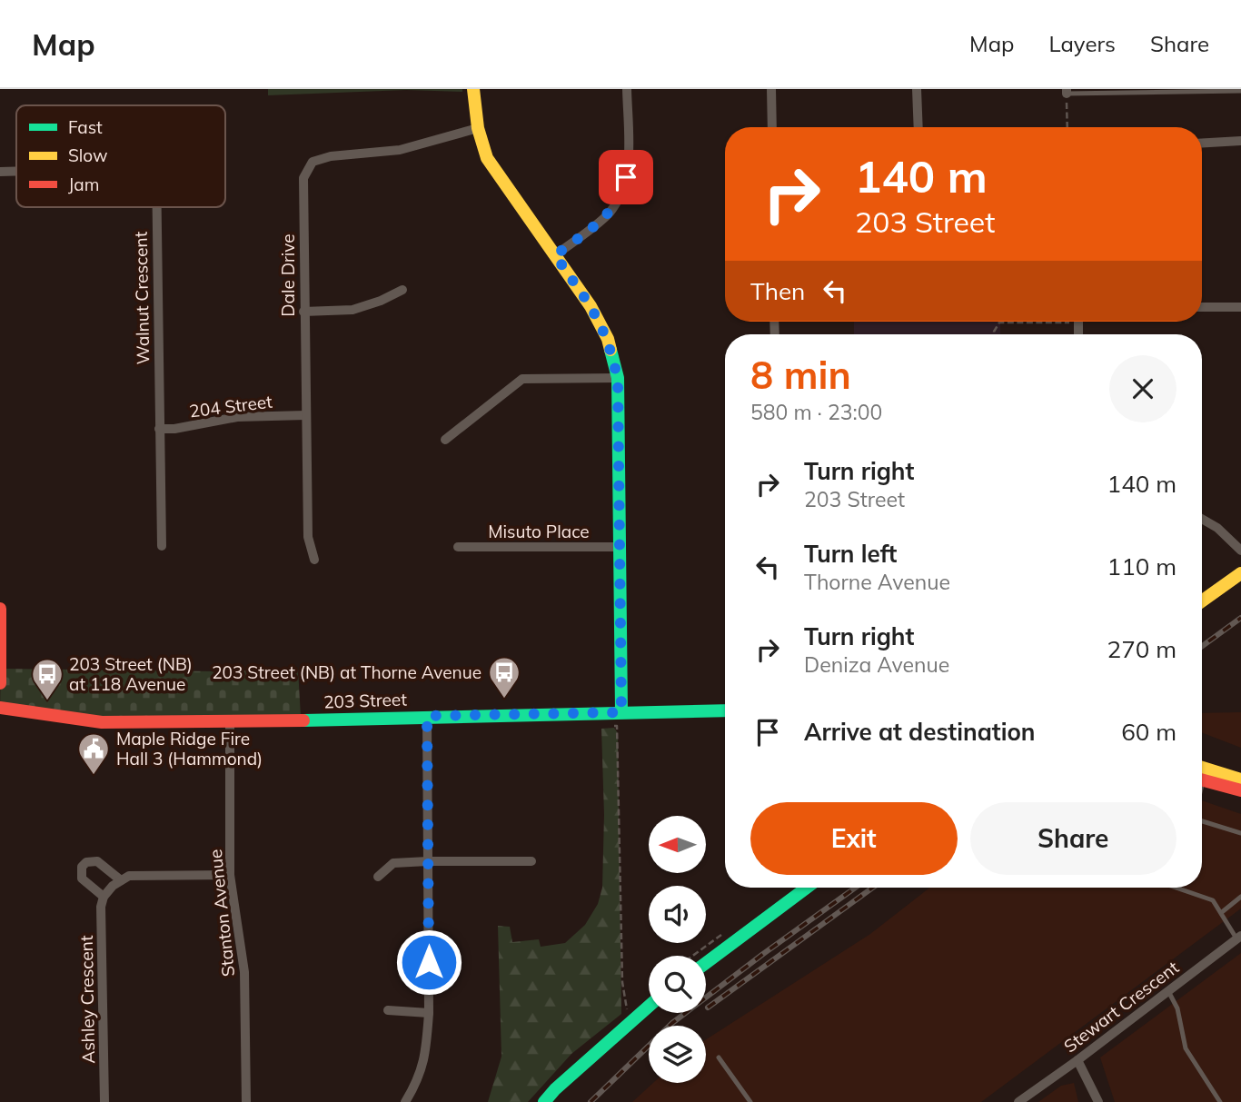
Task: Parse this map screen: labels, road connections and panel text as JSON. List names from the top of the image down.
{
  "streets": {
    "street": [
      "Dale Drive",
      "Walnut Crescent",
      "204 Street",
      "Misuto Place",
      "203 Street",
      "Stanton Avenue",
      "Ashley Crescent",
      "Stewart Crescent"
    ]
  },
  "crossings": [
    ["Dale Drive", "204 Street"],
    ["Walnut Crescent", "204 Street"],
    ["203 Street", "Stanton Avenue"]
  ],
  "places": {
    "bus stop": ["203 Street (NB) at Thorne Avenue", "203 Street (NB) at 118 Avenue"],
    "public building": ["Maple Ridge Fire Hall 3 (Hammond)"]
  },
  "legend": ["Fast", "Slow", "Jam"],
  "north": "left",
  "page": {
    "header": "Map",
    "nav": ["Map", "Layers", "Share"],
    "turn": ["140 m", "203 Street"],
    "then": "Then",
    "heading": ["8 min", "580 m · 23:00"],
    "list": [
      {
        "name": "Turn right",
        "note": "203 Street",
        "value": "140 m"
      },
      {
        "name": "Turn left",
        "note": "Thorne Avenue",
        "value": "110 m"
      },
      {
        "name": "Turn right",
        "note": "Deniza Avenue",
        "value": "270 m"
      },
      {
        "name": "Arrive at destination",
        "value": "60 m"
      }
    ],
    "buttons": ["Exit", "Share"]
  }
}
